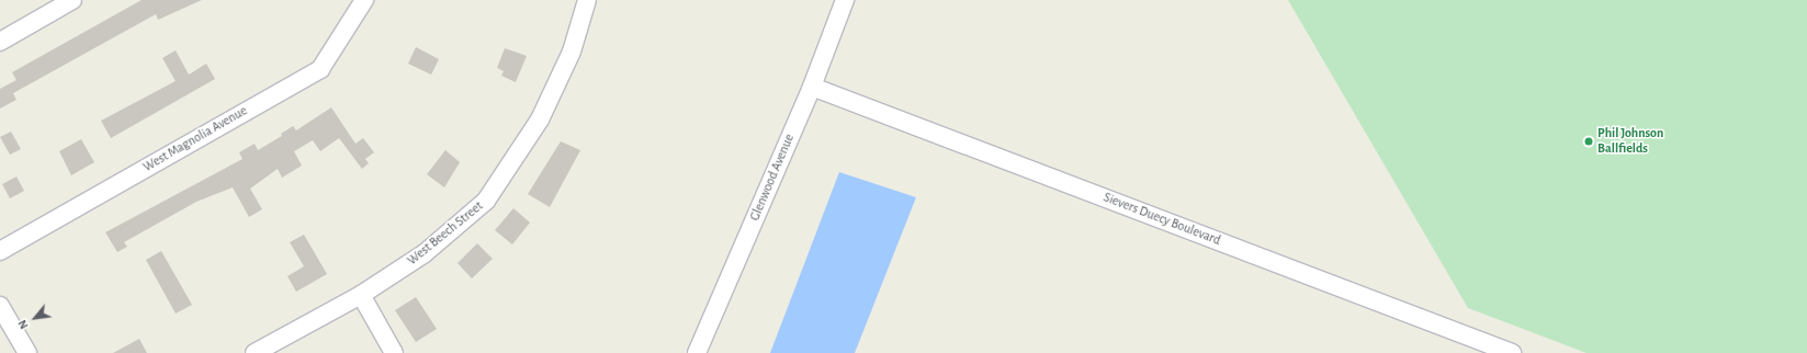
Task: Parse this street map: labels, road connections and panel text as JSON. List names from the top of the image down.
{
  "streets": {
    "street": [
      "West Magnolia Avenue",
      "Glenwood Avenue",
      "Sievers Duecy Boulevard",
      "West Beech Street"
    ]
  },
  "crossings": [
    ["Glenwood Avenue", "Sievers Duecy Boulevard"]
  ],
  "places": ["Phil Johnson Ballfields"],
  "north": "bottom left"
}
